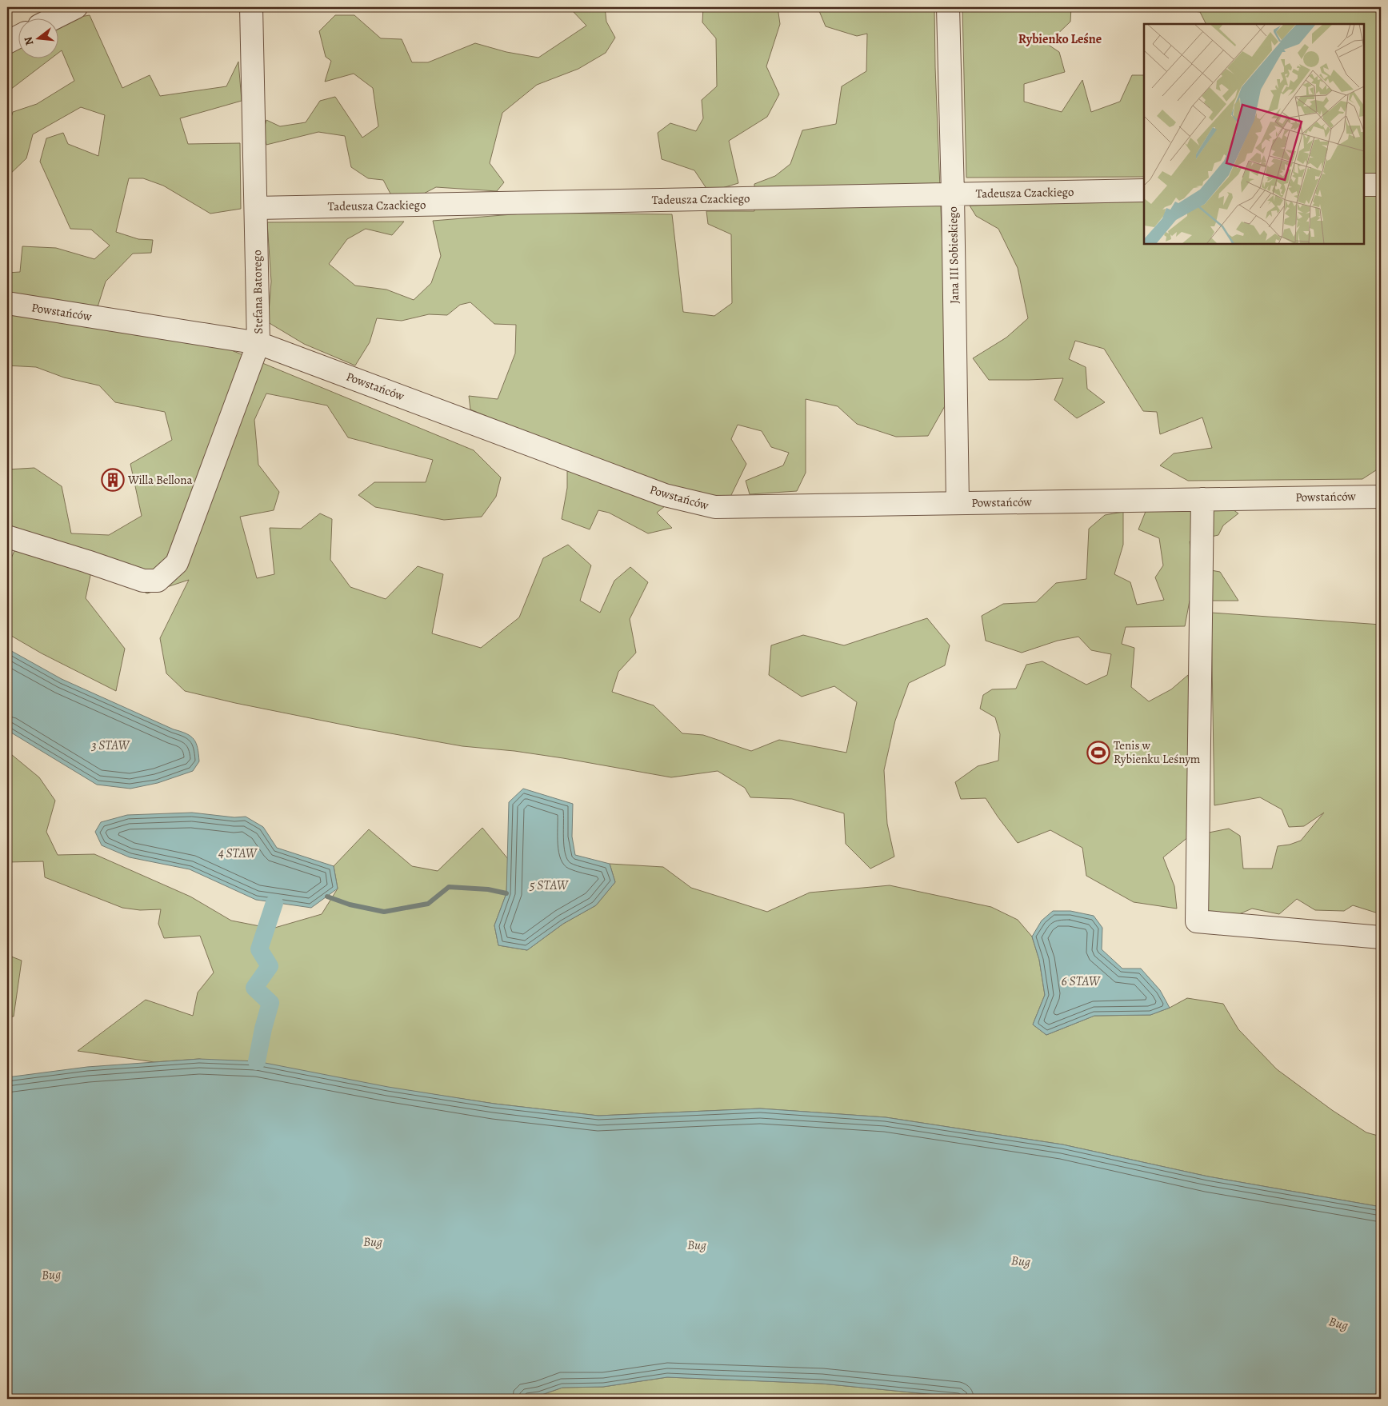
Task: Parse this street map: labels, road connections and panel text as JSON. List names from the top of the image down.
{
  "streets": {
    "street": [
      "Tadeusza Czackiego",
      "Jana III Sobieskiego",
      "Stefana Batorego",
      "Powstańców"
    ]
  },
  "crossings": [
    ["Tadeusza Czackiego", "Jana III Sobieskiego"],
    ["Tadeusza Czackiego", "Stefana Batorego"],
    ["Jana III Sobieskiego", "Powstańców"],
    ["Stefana Batorego", "Powstańców"]
  ],
  "districts": ["Rybienko Leśne"],
  "water": [
    "3 STAW",
    "4 STAW",
    "5 STAW",
    "6 STAW",
    "Bug"
  ],
  "places": {
    "building": ["Willa Bellona"],
    "sports": ["Tenis w Rybienku Leśnym"]
  },
  "north": "left"
}
